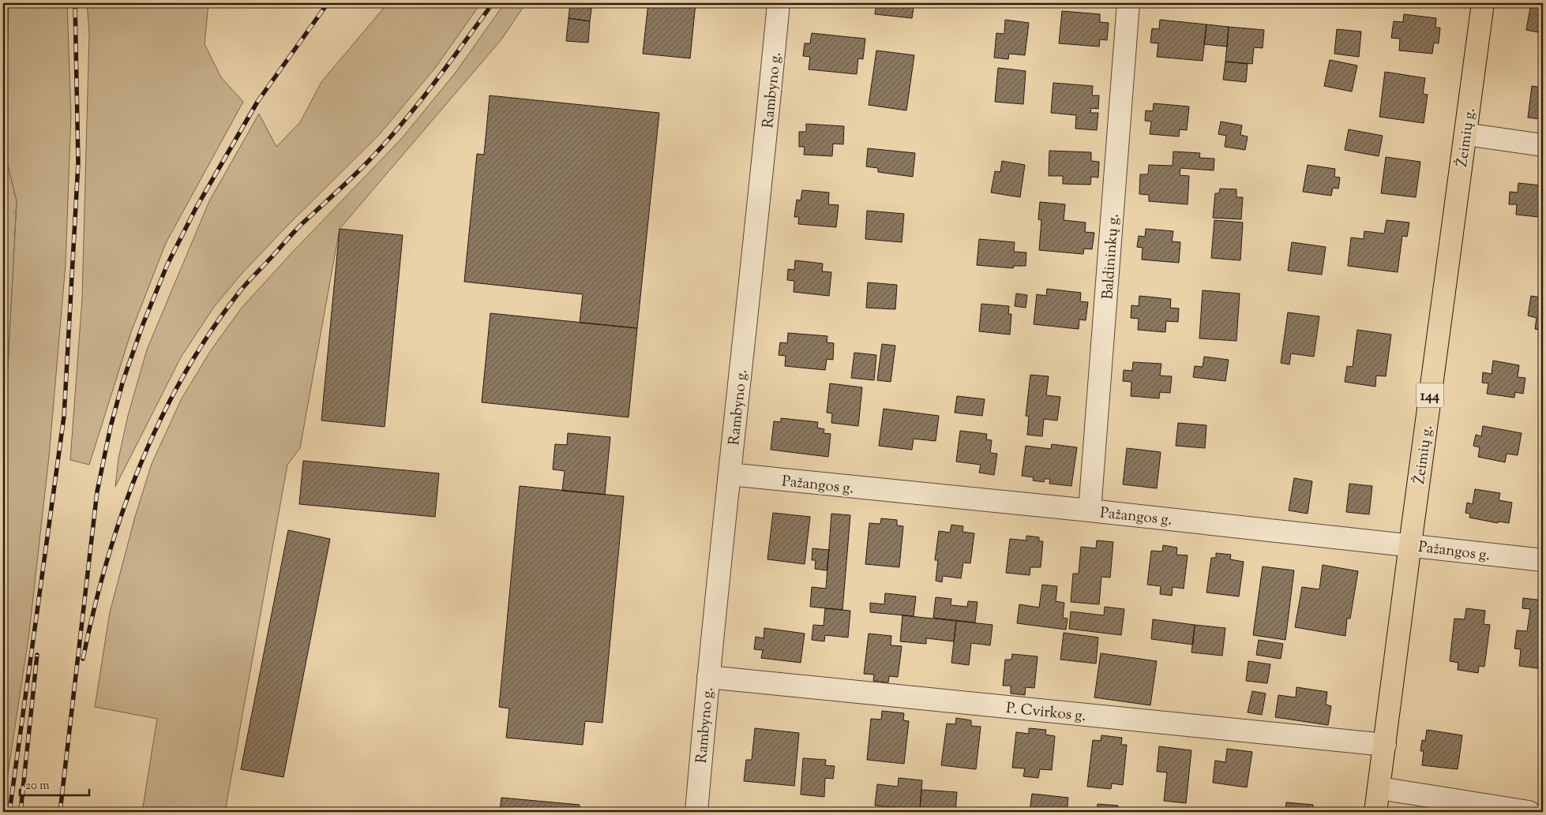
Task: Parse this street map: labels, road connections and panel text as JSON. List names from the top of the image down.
{
  "streets": {
    "main road": ["Žeimių g.", "144"],
    "street": [
      "Rambyno g.",
      "Baldininkų g.",
      "Pažangos g.",
      "P. Cvirkos g."
    ]
  },
  "crossings": [
    ["Rambyno g.", "Pažangos g."],
    ["Rambyno g.", "P. Cvirkos g."],
    ["Žeimių g.", "Pažangos g."],
    ["Žeimių g.", "P. Cvirkos g."],
    ["Baldininkų g.", "Pažangos g."]
  ],
  "scale_bar": "20 m"
}
